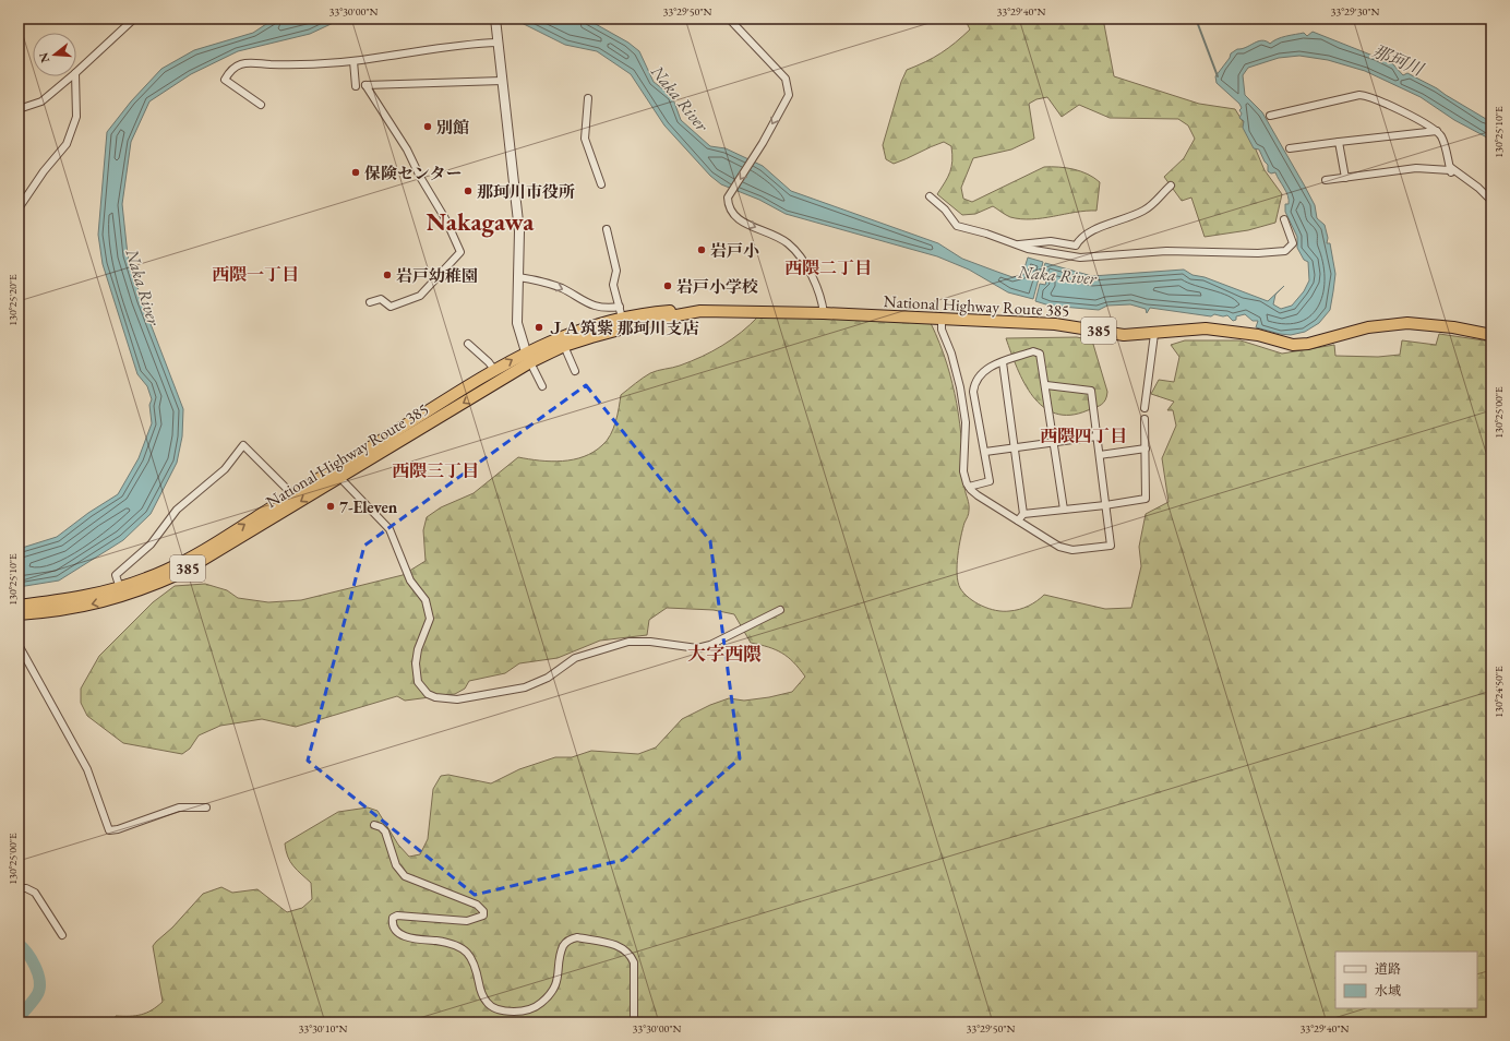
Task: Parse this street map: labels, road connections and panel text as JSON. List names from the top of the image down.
{
  "streets": {
    "highway": ["National Highway Route 385", "385"]
  },
  "districts": [
    "Nakagawa",
    "西隈二丁目",
    "西隈一丁目",
    "西隈四丁目",
    "西隈三丁目",
    "大字西隈"
  ],
  "water": ["那珂川", "Naka River"],
  "places": [
    "別館",
    "保険センター",
    "那珂川市役所",
    "岩戸小",
    "岩戸幼稚園",
    "岩戸小学校",
    "ＪＡ筑紫 那珂川支店",
    "7-Eleven"
  ],
  "legend": ["道路", "水域"],
  "north": "left",
  "coordinates": [
    "33°30'00\"N",
    "33°29'50\"N",
    "33°29'40\"N",
    "33°29'30\"N",
    "130°25'10\"E",
    "130°25'20\"E",
    "130°25'00\"E",
    "130°24'50\"E",
    "33°30'10\"N"
  ]
}
